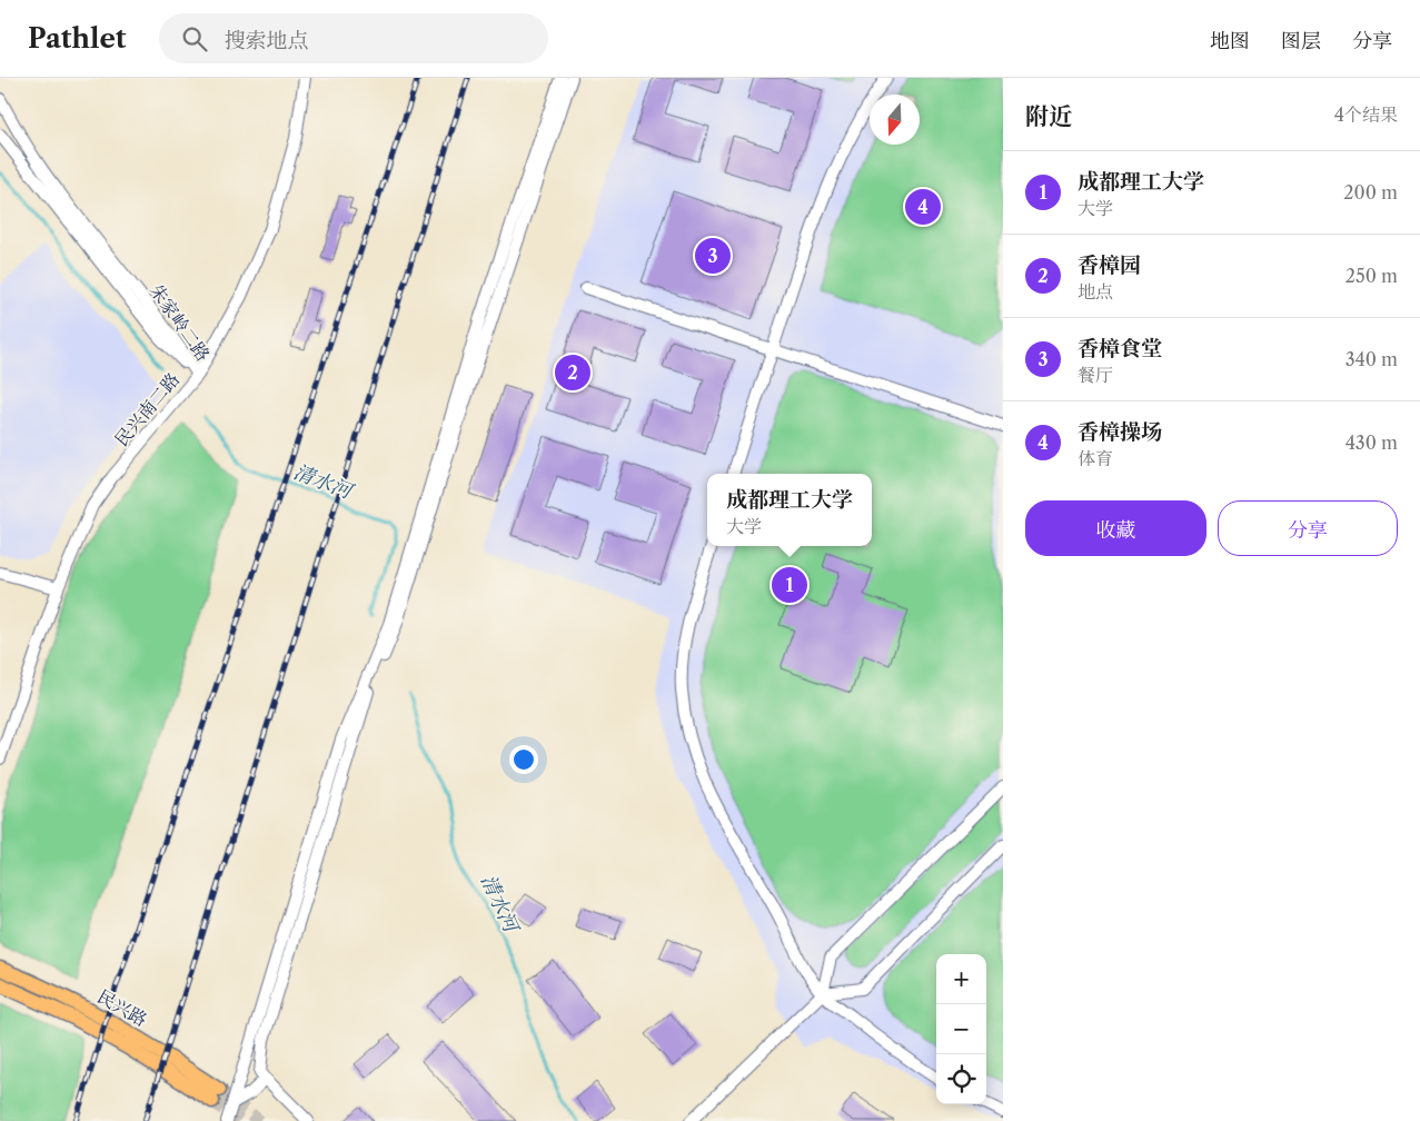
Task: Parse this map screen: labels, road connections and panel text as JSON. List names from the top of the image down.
{
  "streets": {
    "main road": ["民兴路"],
    "street": ["朱家岭二路", "民兴南二路"]
  },
  "crossings": [
    ["朱家岭二路", "民兴南二路"]
  ],
  "water": ["清水河"],
  "north": "bottom",
  "page": {
    "header": "Pathlet",
    "search": "搜索地点",
    "nav": ["地图", "图层", "分享"],
    "heading": ["附近", "4个结果"],
    "list": [
      {
        "mark": "1",
        "name": "成都理工大学",
        "note": "大学",
        "value": "200 m"
      },
      {
        "mark": "2",
        "name": "香樟园",
        "note": "地点",
        "value": "250 m"
      },
      {
        "mark": "3",
        "name": "香樟食堂",
        "note": "餐厅",
        "value": "340 m"
      },
      {
        "mark": "4",
        "name": "香樟操场",
        "note": "体育",
        "value": "430 m"
      }
    ],
    "pins": [
      "4",
      "3",
      "2",
      "1"
    ],
    "popup": ["成都理工大学", "大学"],
    "buttons": ["收藏", "分享"],
    "map_buttons": ["+", "−"]
  }
}
